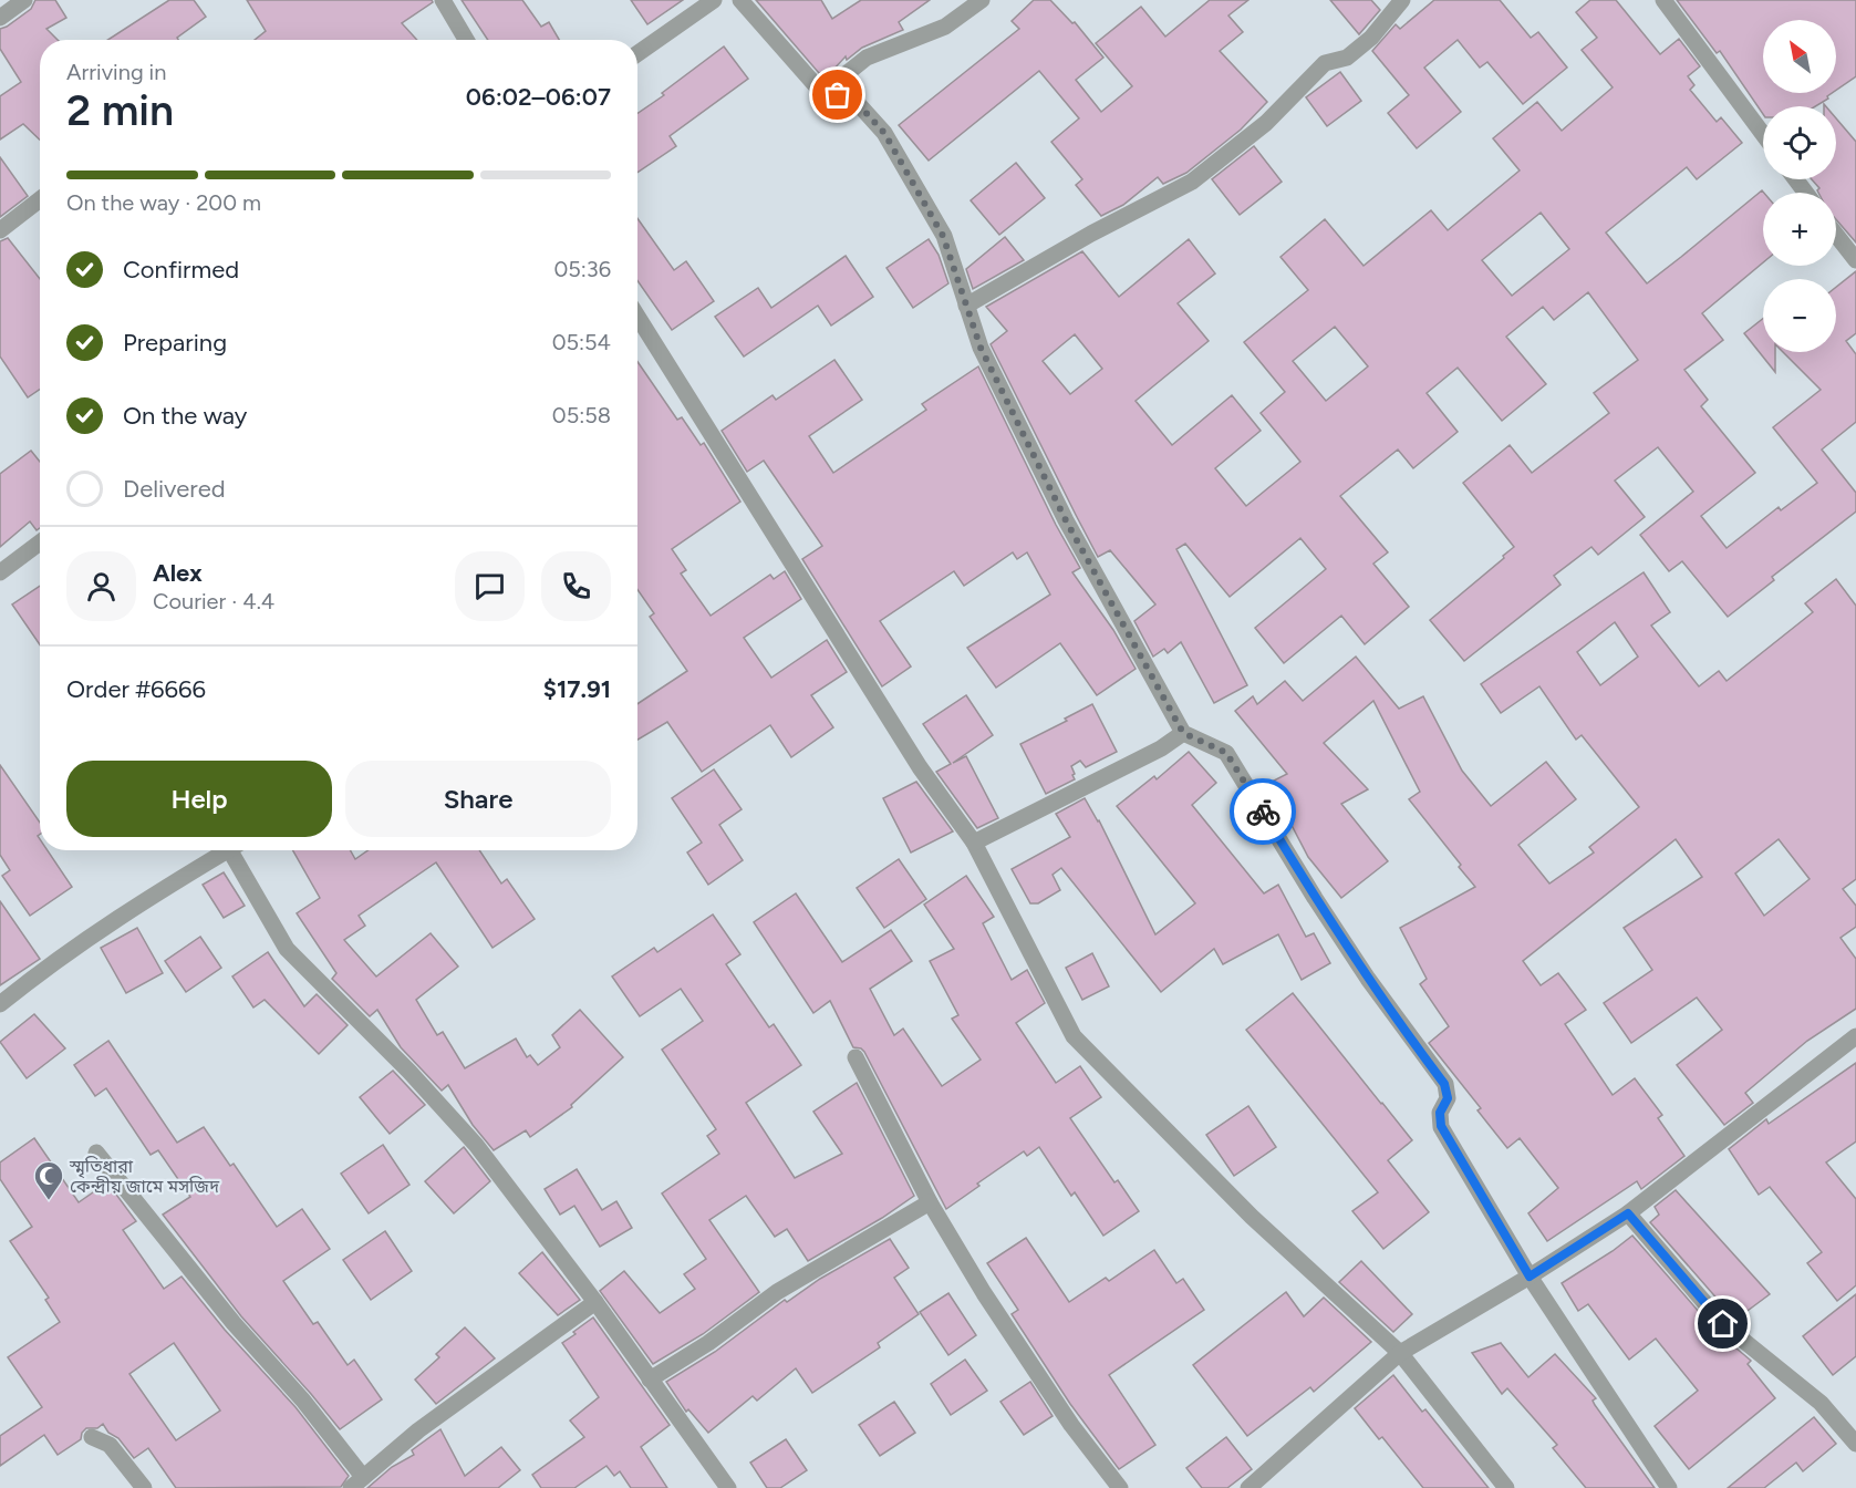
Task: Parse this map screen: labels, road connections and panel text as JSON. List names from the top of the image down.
{
  "places": {
    "mosque": ["স্মৃতিধারা কেন্দ্রীয় জামে মসজিদ"]
  },
  "north": "top left",
  "page": {
    "map_buttons": ["+", "−"],
    "heading": ["2 min", "Arriving in", "06:02–06:07"],
    "panel": [
      "Alex",
      "Courier · 4.4",
      "Order #6666",
      "$17.91"
    ],
    "bar": "On the way · 200 m",
    "list": [
      ["Confirmed", "05:36"],
      ["Preparing", "05:54"],
      ["On the way", "05:58"],
      "Delivered"
    ],
    "buttons": ["Help", "Share"]
  }
}
